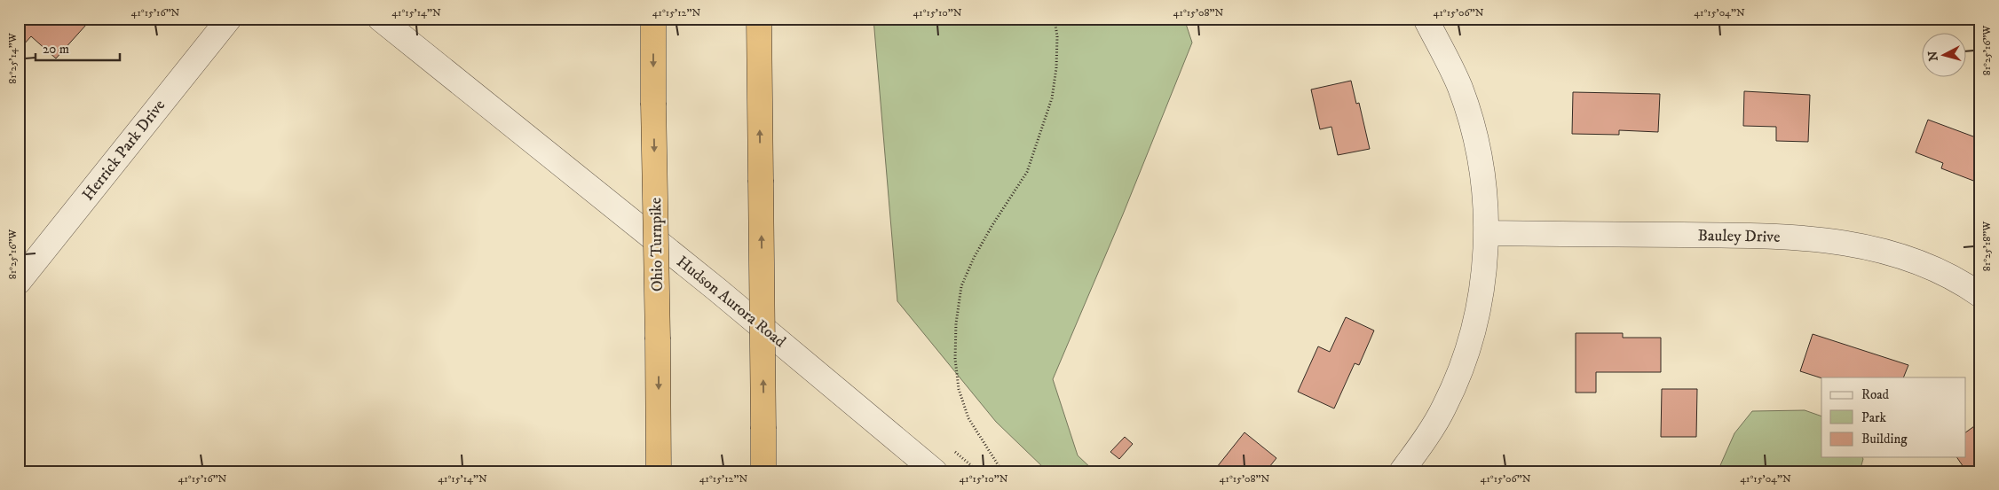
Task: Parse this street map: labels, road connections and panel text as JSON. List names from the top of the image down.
{
  "streets": {
    "highway": ["Ohio Turnpike"],
    "street": ["Herrick Park Drive", "Bauley Drive", "Hudson Aurora Road"]
  },
  "legend": ["Road", "Park", "Building"],
  "scale_bar": "20 m",
  "north": "left",
  "coordinates": [
    "41°15'16\"N",
    "41°15'14\"N",
    "41°15'12\"N",
    "41°15'10\"N",
    "41°15'08\"N",
    "41°15'06\"N",
    "41°15'04\"N",
    "81°25'16\"W",
    "81°25'14\"W",
    "81°25'18\"W"
  ]
}
